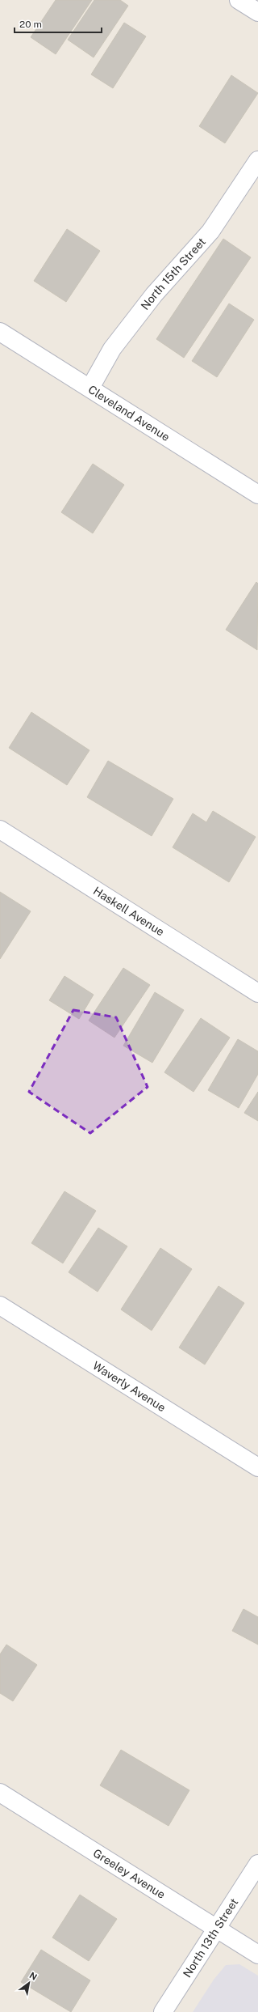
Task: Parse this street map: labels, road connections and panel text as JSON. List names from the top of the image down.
{
  "streets": {
    "street": [
      "North 15th Street",
      "Cleveland Avenue",
      "Haskell Avenue",
      "Waverly Avenue",
      "Greeley Avenue",
      "North 13th Street"
    ]
  },
  "crossings": [
    ["North 15th Street", "Cleveland Avenue"],
    ["Greeley Avenue", "North 13th Street"]
  ],
  "scale_bar": "20 m",
  "north": "top right"
}
